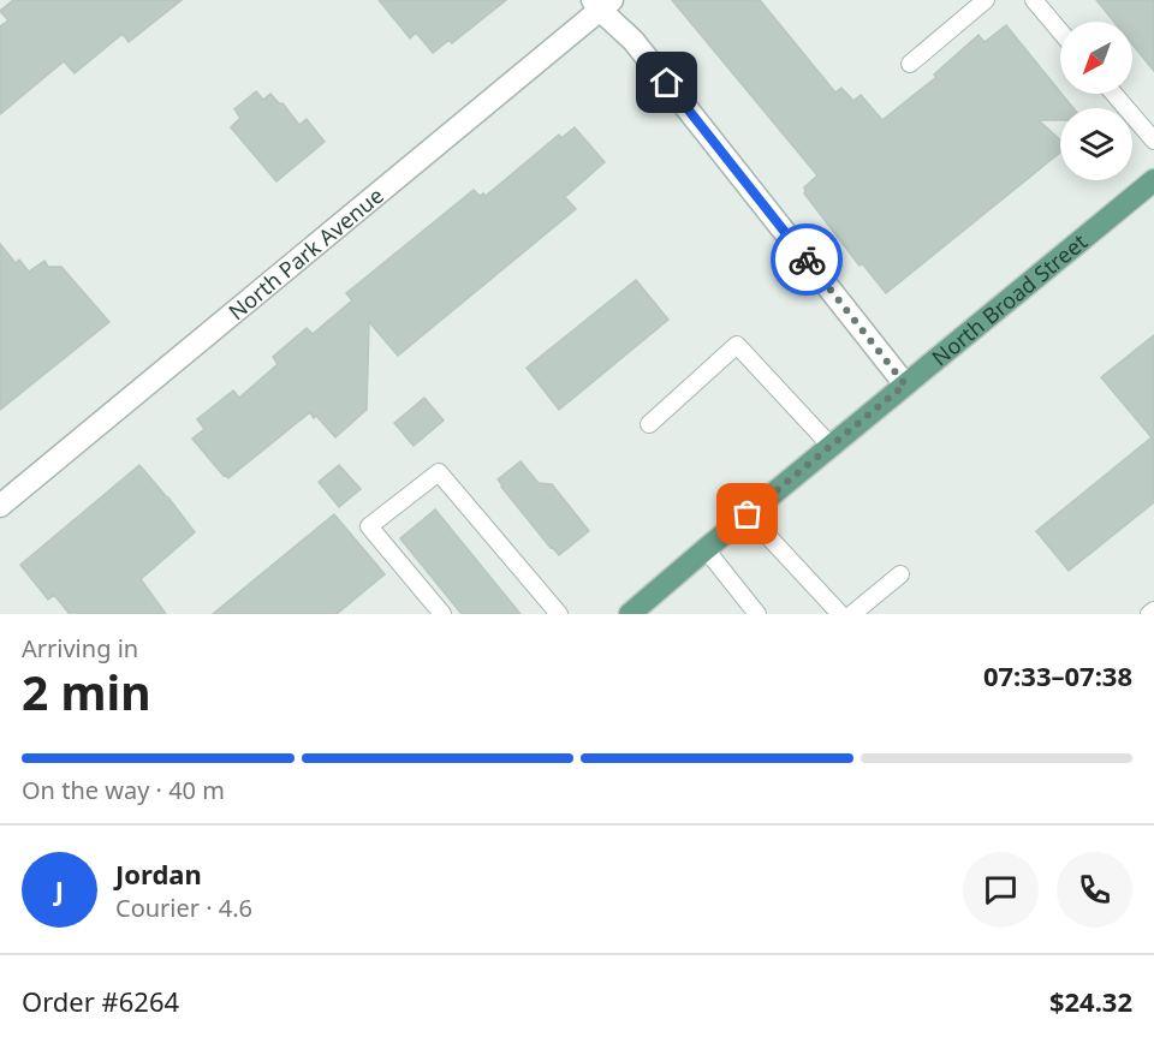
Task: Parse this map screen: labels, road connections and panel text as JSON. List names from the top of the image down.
{
  "streets": {
    "main road": ["North Broad Street"],
    "street": ["North Park Avenue"]
  },
  "north": "bottom left",
  "page": {
    "heading": ["2 min", "Arriving in", "07:33–07:38"],
    "panel": [
      "Jordan",
      "Courier · 4.6",
      "Order #6264",
      "$24.32"
    ],
    "bar": "On the way · 40 m",
    "round": "J"
  }
}
